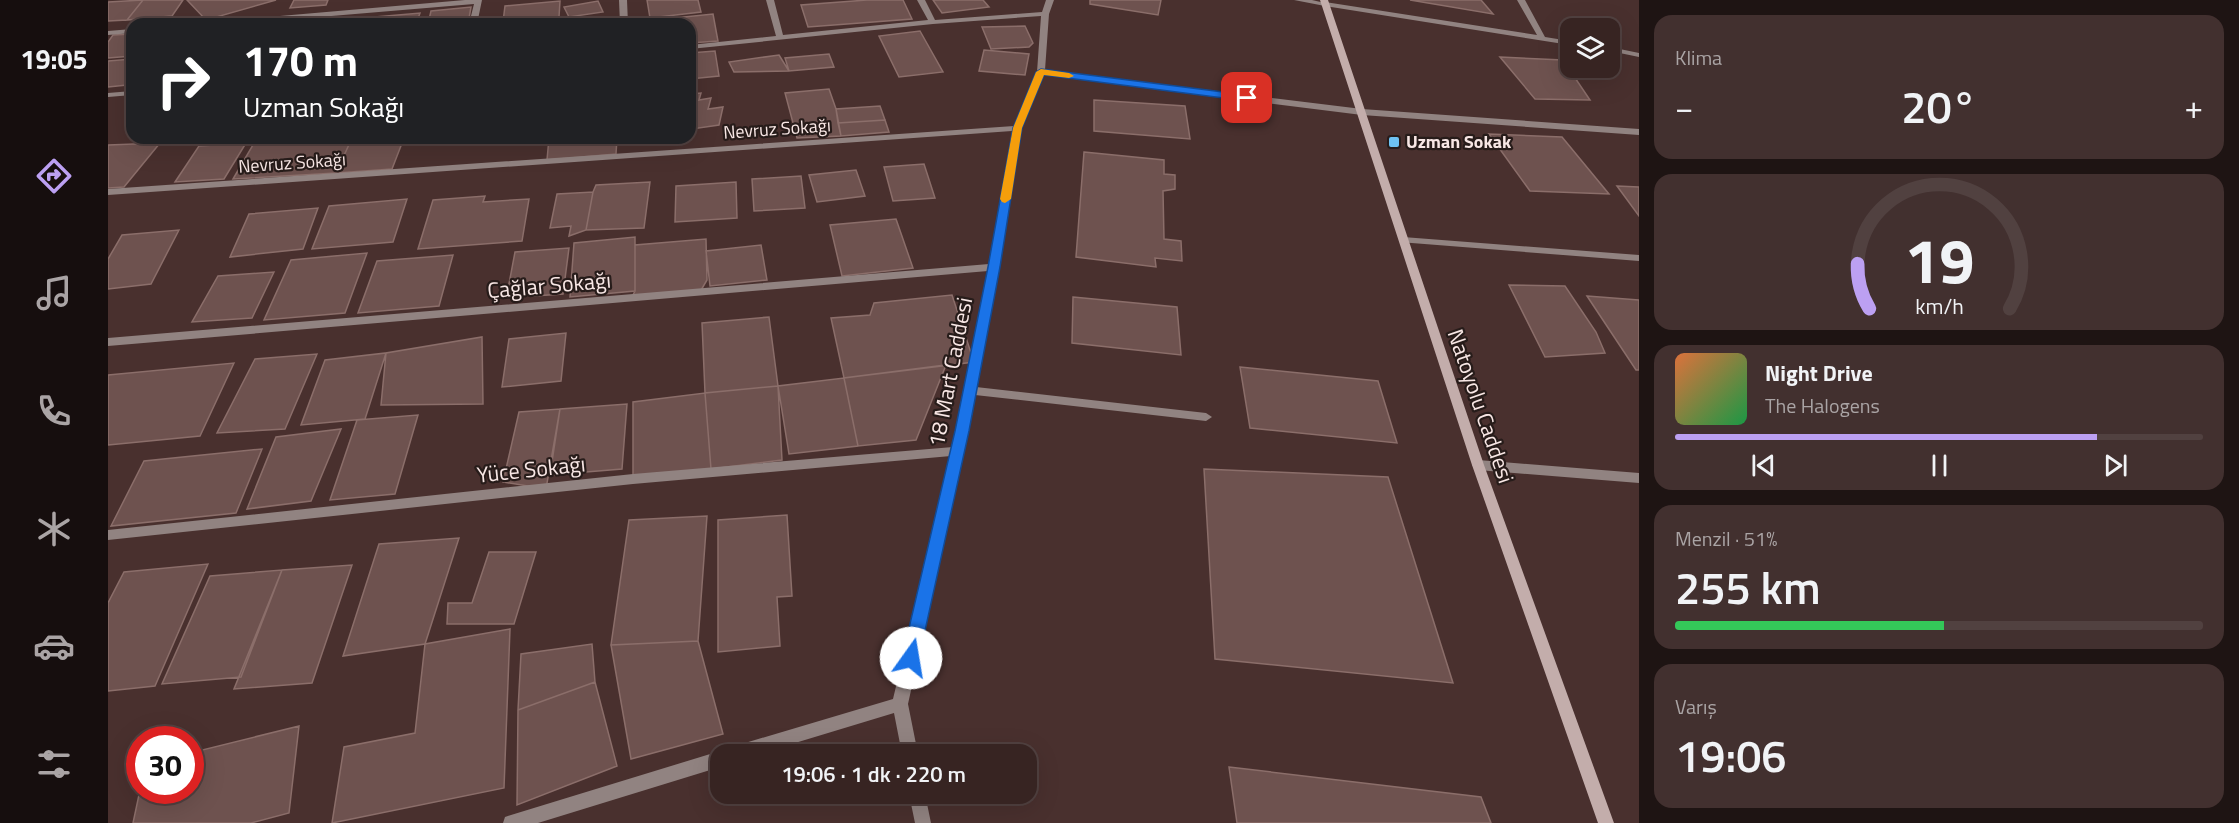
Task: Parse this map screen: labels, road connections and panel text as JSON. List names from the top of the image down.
{
  "streets": {
    "main road": ["Natoyolu Caddesi"],
    "street": [
      "Nevruz Sokağı",
      "Çağlar Sokağı",
      "18 Mart Caddesi",
      "Yüce Sokağı"
    ]
  },
  "crossings": [
    ["Nevruz Sokağı", "18 Mart Caddesi"],
    ["Çağlar Sokağı", "18 Mart Caddesi"],
    ["18 Mart Caddesi", "Yüce Sokağı"]
  ],
  "places": {
    "transit": ["Uzman Sokak"]
  },
  "page": {
    "tabs": "19:05",
    "tile": [
      "Klima",
      ["Menzil · 51%", "255 km"],
      ["Varış", "19:06"]
    ],
    "turn": ["170 m", "Uzman Sokağı"],
    "heat": ["−", "20°", "+"],
    "song": ["Night Drive", "The Halogens"],
    "limit": "30",
    "trip": "19:06 · 1 dk · 220 m",
    "gauge": ["19", "km/h"]
  }
}
